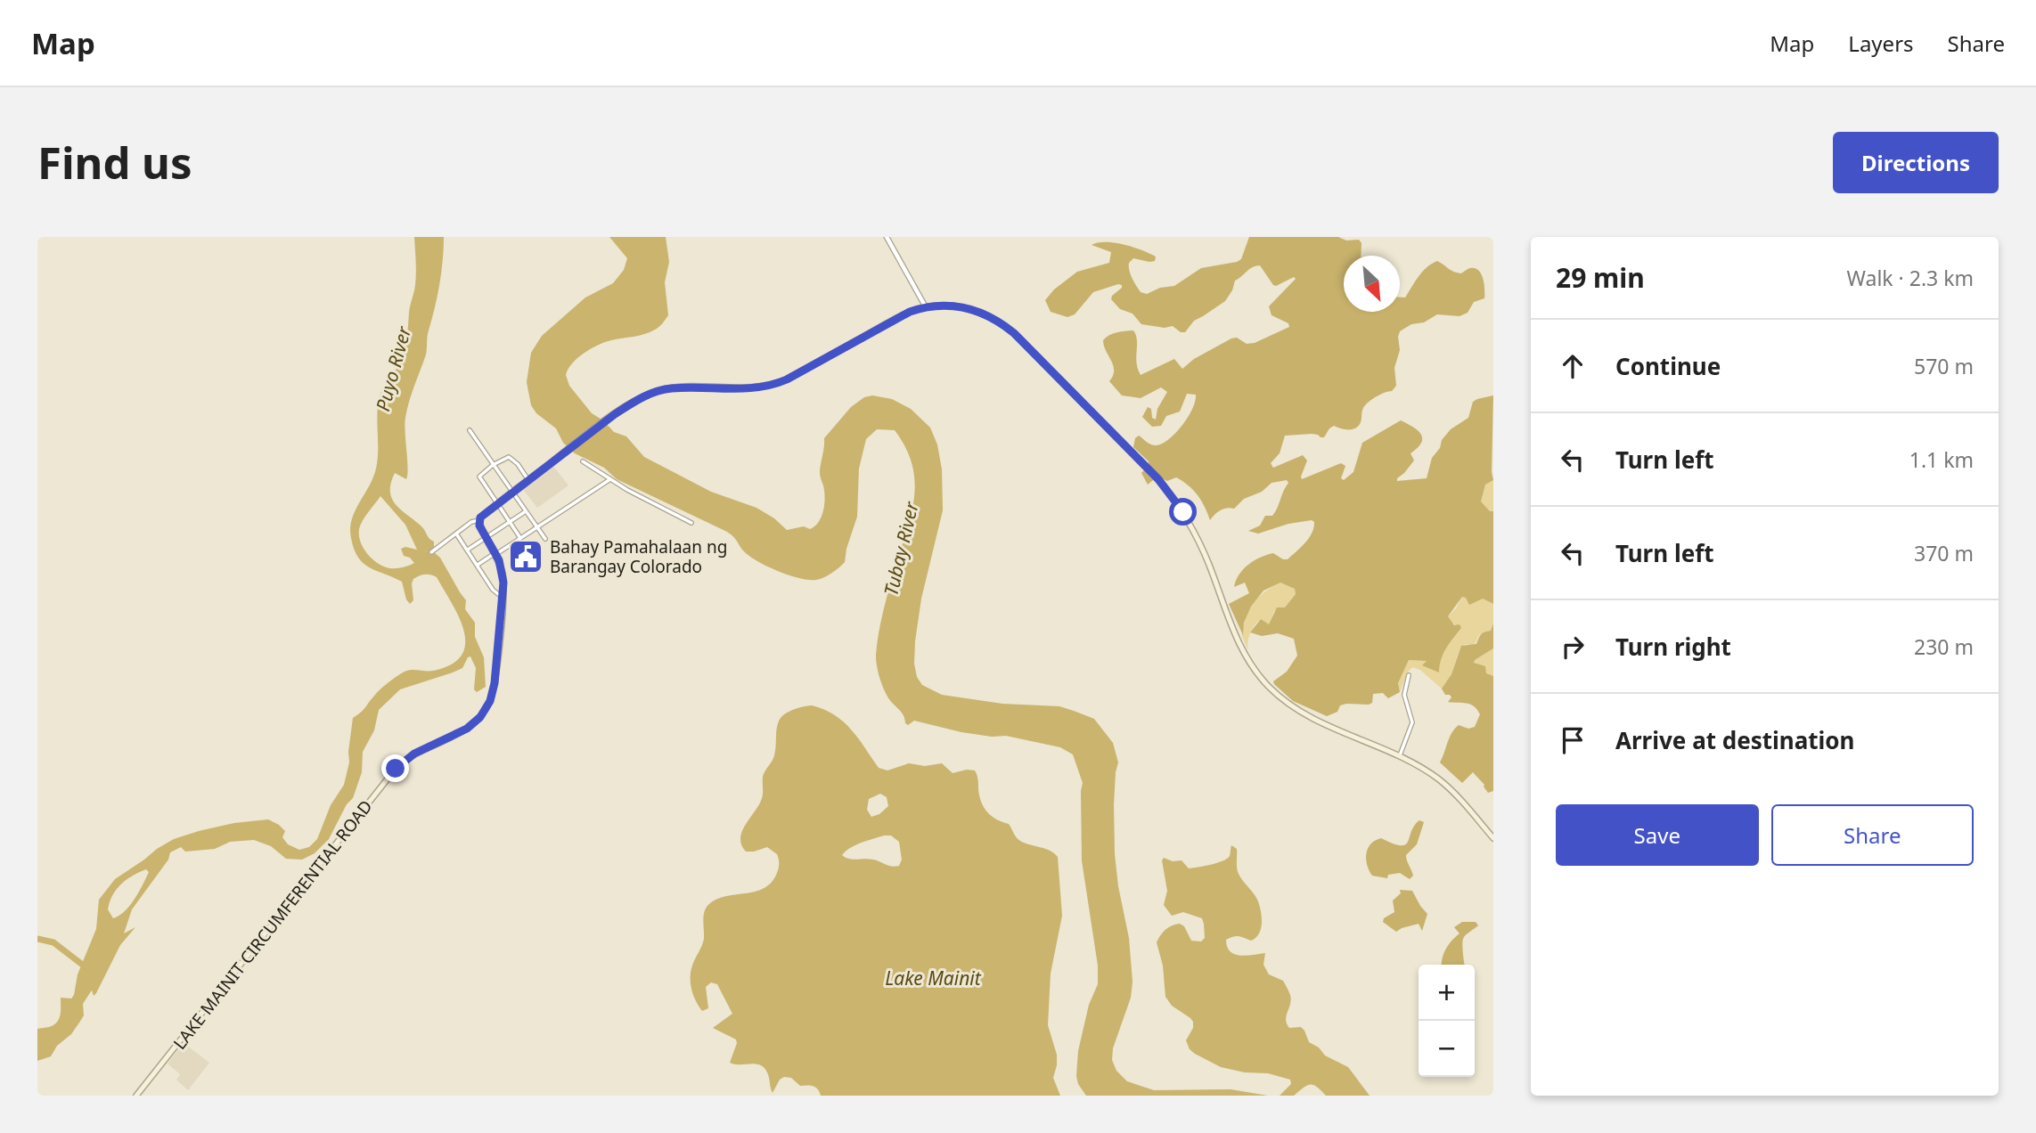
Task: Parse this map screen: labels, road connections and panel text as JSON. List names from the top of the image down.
{
  "streets": {
    "main road": ["LAKE MAINIT CIRCUMFERENTIAL ROAD"]
  },
  "water": ["Puyo River", "Tubay River", "Lake Mainit"],
  "places": {
    "public building": ["Bahay Pamahalaan ng Barangay Colorado"]
  },
  "north": "bottom right",
  "page": {
    "header": "Map",
    "nav": ["Map", "Layers", "Share"],
    "buttons": [
      "Directions",
      ["Save", "Share"]
    ],
    "title": "Find us",
    "heading": ["29 min", "Walk · 2.3 km"],
    "list": [
      ["Continue", "570 m"],
      ["Turn left", "1.1 km"],
      ["Turn left", "370 m"],
      ["Turn right", "230 m"],
      "Arrive at destination"
    ],
    "map_buttons": ["+", "−"]
  }
}
